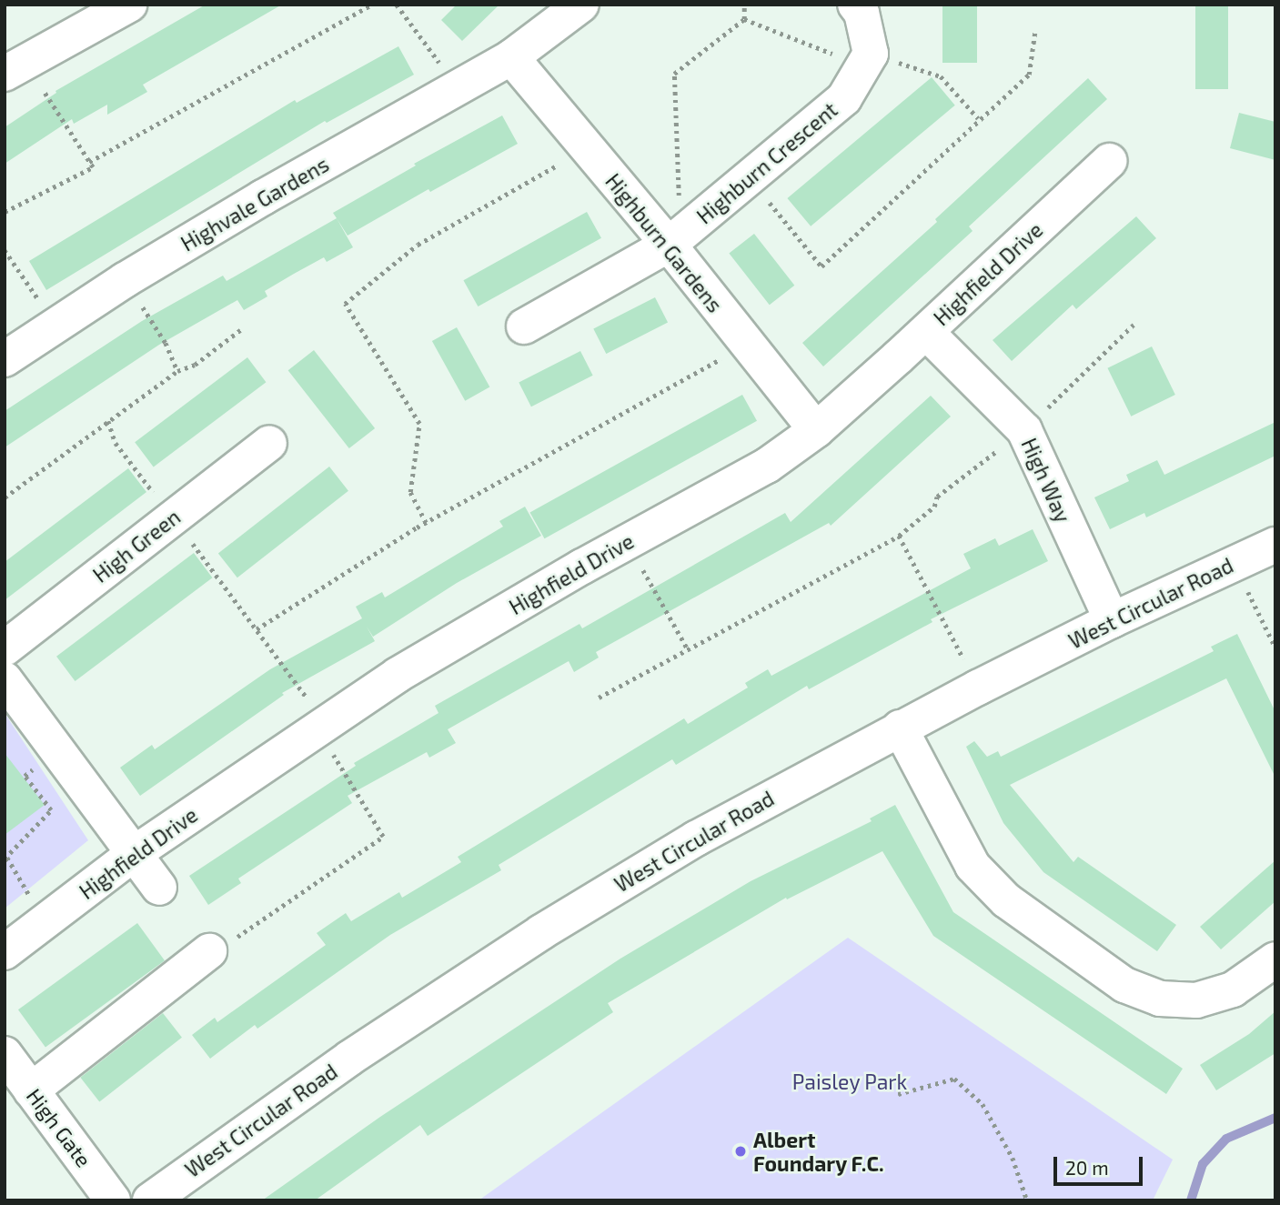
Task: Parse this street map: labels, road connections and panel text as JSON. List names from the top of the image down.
{
  "streets": {
    "main road": [
      "Highburn Crescent",
      "Highvale Gardens",
      "Highburn Gardens",
      "Highfield Drive",
      "High Way",
      "High Green",
      "West Circular Road",
      "High Gate"
    ]
  },
  "crossings": [
    ["Highburn Crescent", "Highburn Gardens"],
    ["Highvale Gardens", "Highburn Gardens"],
    ["Highburn Gardens", "Highfield Drive"],
    ["Highfield Drive", "High Way"],
    ["High Way", "West Circular Road"]
  ],
  "parks": ["Paisley Park"],
  "places": ["Albert Foundary F.C."],
  "scale_bar": "20 m"
}
